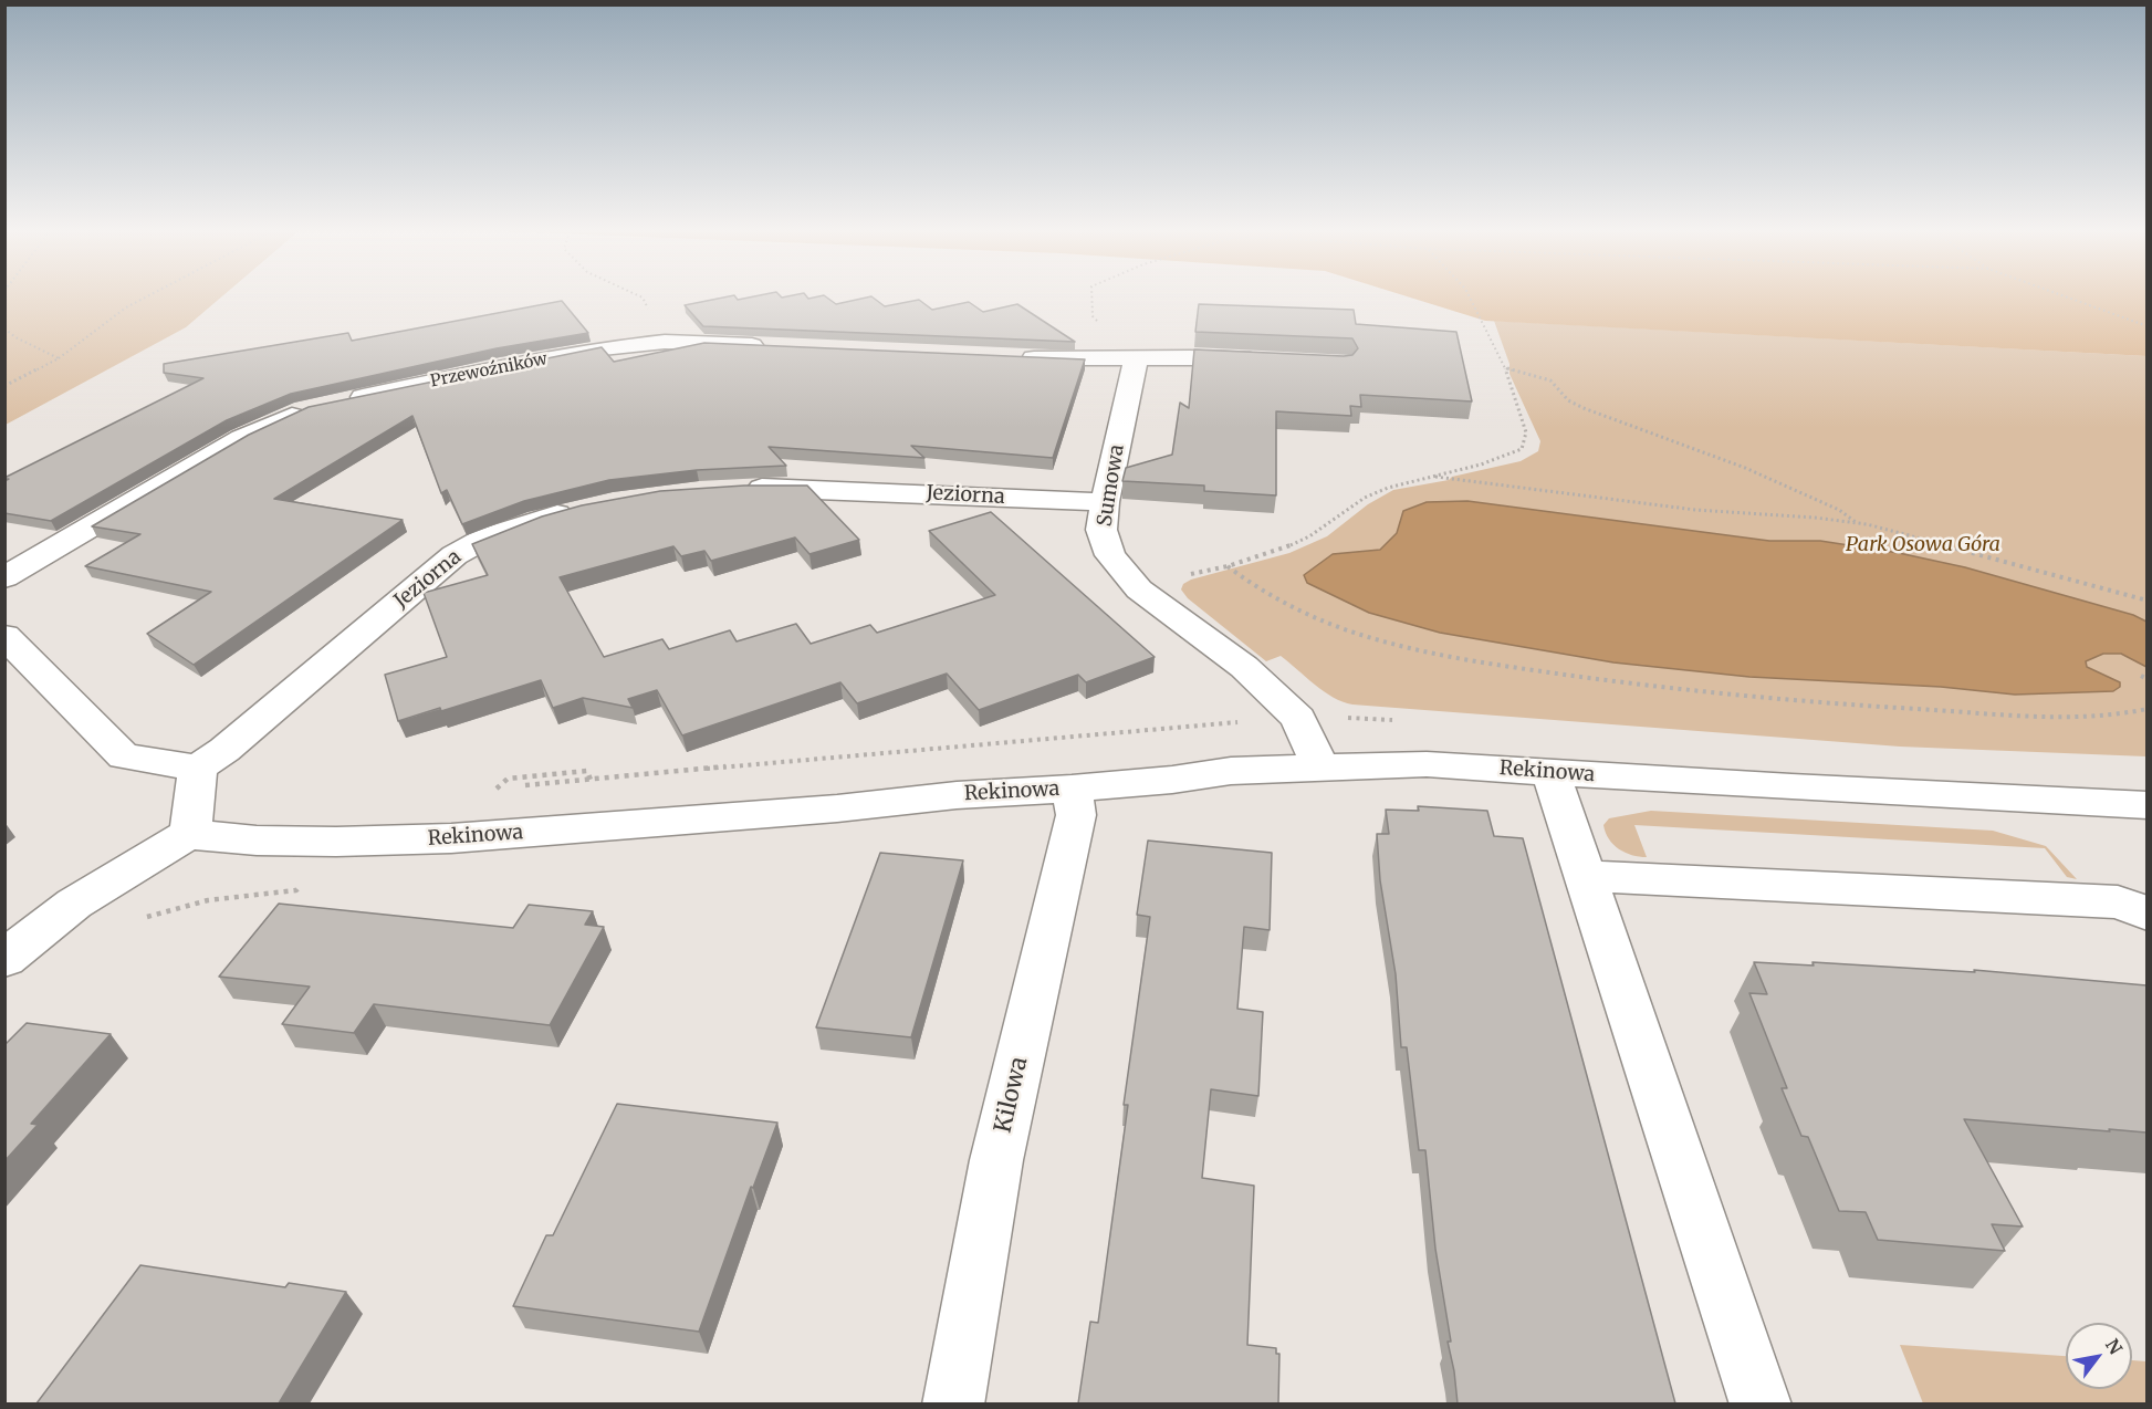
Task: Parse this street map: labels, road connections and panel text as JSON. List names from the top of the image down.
{
  "streets": {
    "street": [
      "Przewoźników",
      "Sumowa",
      "Jeziorna",
      "Rekinowa",
      "Kilowa"
    ]
  },
  "crossings": [
    ["Sumowa", "Jeziorna"],
    ["Sumowa", "Rekinowa"],
    ["Rekinowa", "Kilowa"]
  ],
  "parks": ["Park Osowa Góra"],
  "north": "top right"
}
